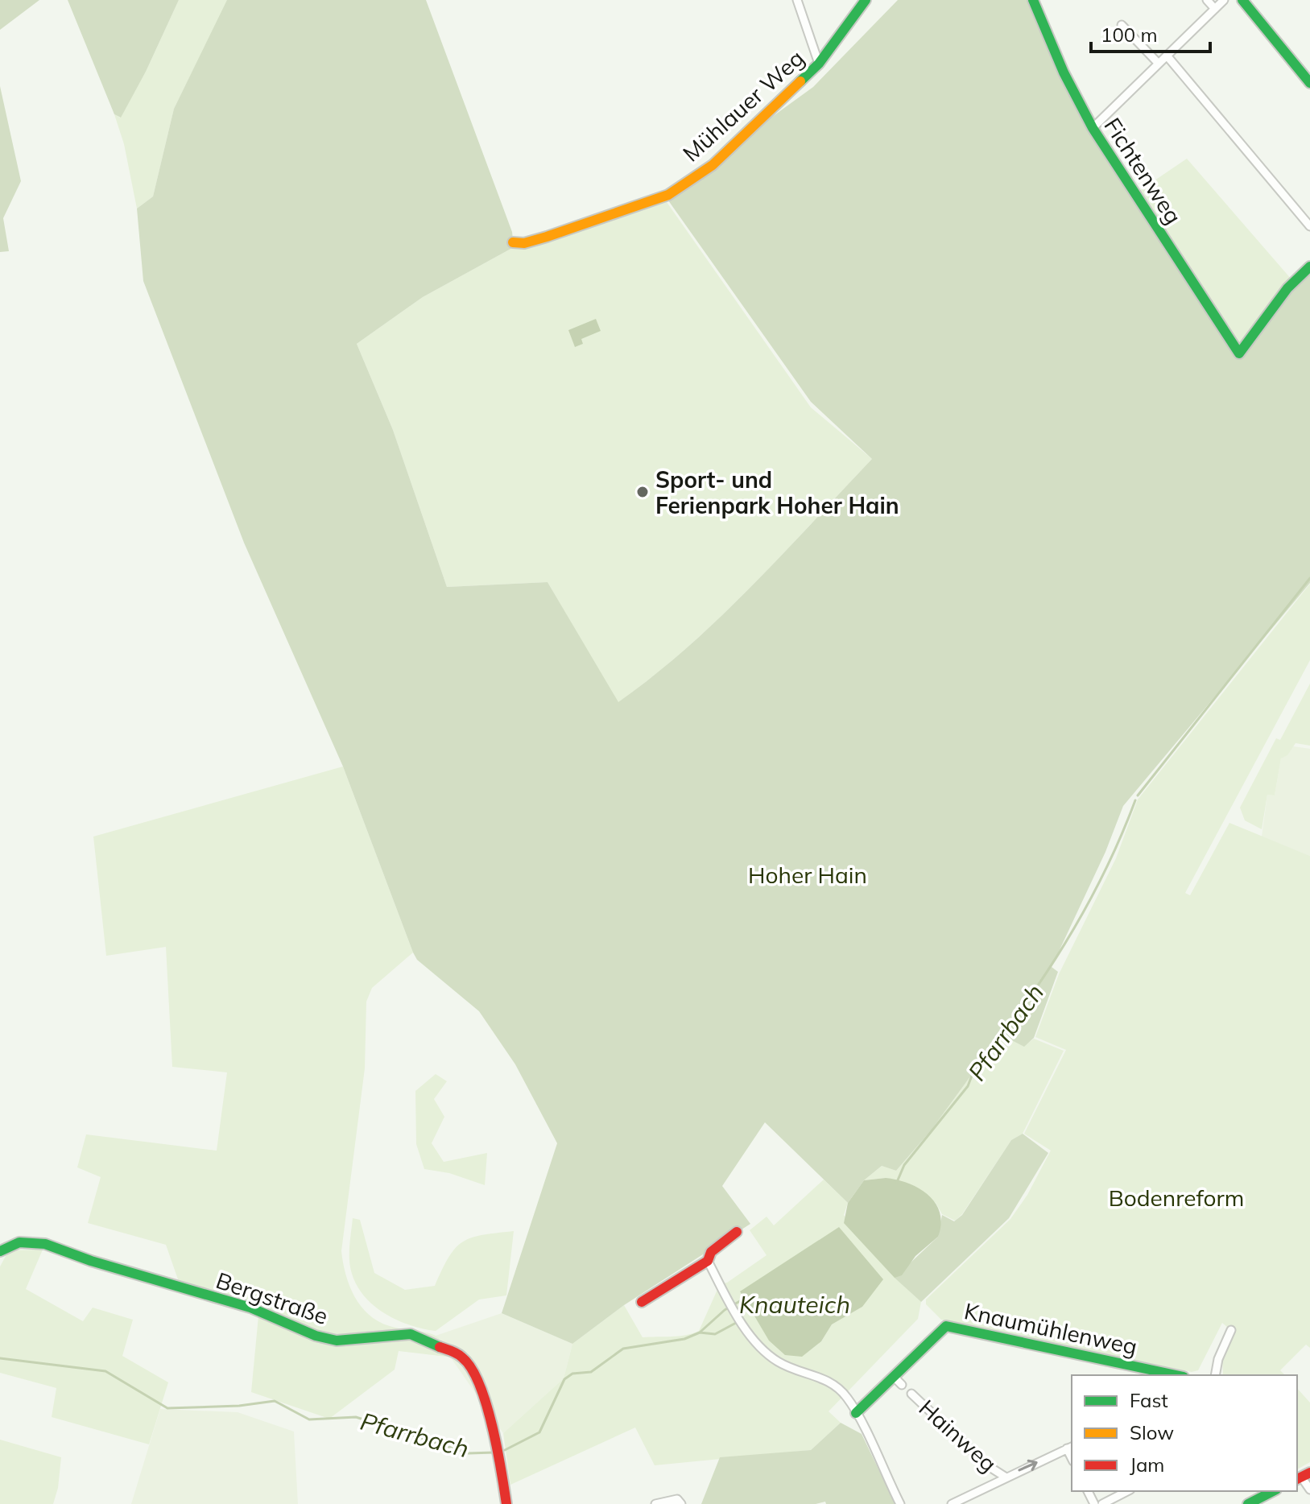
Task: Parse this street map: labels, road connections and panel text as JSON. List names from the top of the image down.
{
  "streets": {
    "street": [
      "Mühlauer Weg",
      "Fichtenweg",
      "Bergstraße",
      "Knaumühlenweg",
      "Hainweg"
    ]
  },
  "water": ["Pfarrbach", "Knauteich"],
  "parks": ["Hoher Hain", "Bodenreform"],
  "places": ["Sport- und Ferienpark Hoher Hain"],
  "legend": ["Fast", "Slow", "Jam"],
  "scale_bar": "100 m"
}
